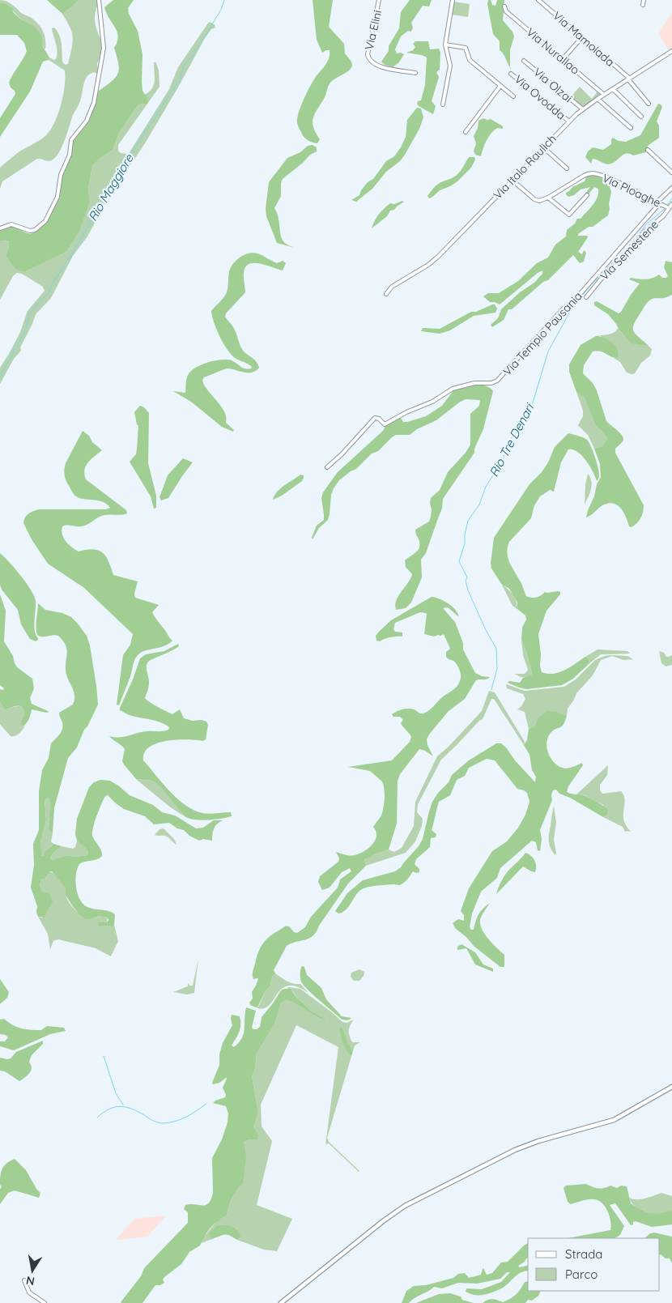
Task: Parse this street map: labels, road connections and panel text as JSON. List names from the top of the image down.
{
  "streets": {
    "street": [
      "Via Elini",
      "Via Mamoiada",
      "Via Nurallao",
      "Via Olzai",
      "Via Ovodda",
      "Via Italo Raulich",
      "Via Ploaghe",
      "Via Semestene",
      "Via Tempio Pausania"
    ]
  },
  "crossings": [
    ["Via Mamoiada", "Via Italo Raulich"],
    ["Via Nurallao", "Via Italo Raulich"],
    ["Via Olzai", "Via Italo Raulich"],
    ["Via Ovodda", "Via Italo Raulich"],
    ["Via Ploaghe", "Via Semestene"],
    ["Via Ploaghe", "Via Tempio Pausania"]
  ],
  "water": ["Rio Maggiore", "Rio Tre Denari"],
  "legend": ["Strada", "Parco"],
  "north": "bottom"
}
